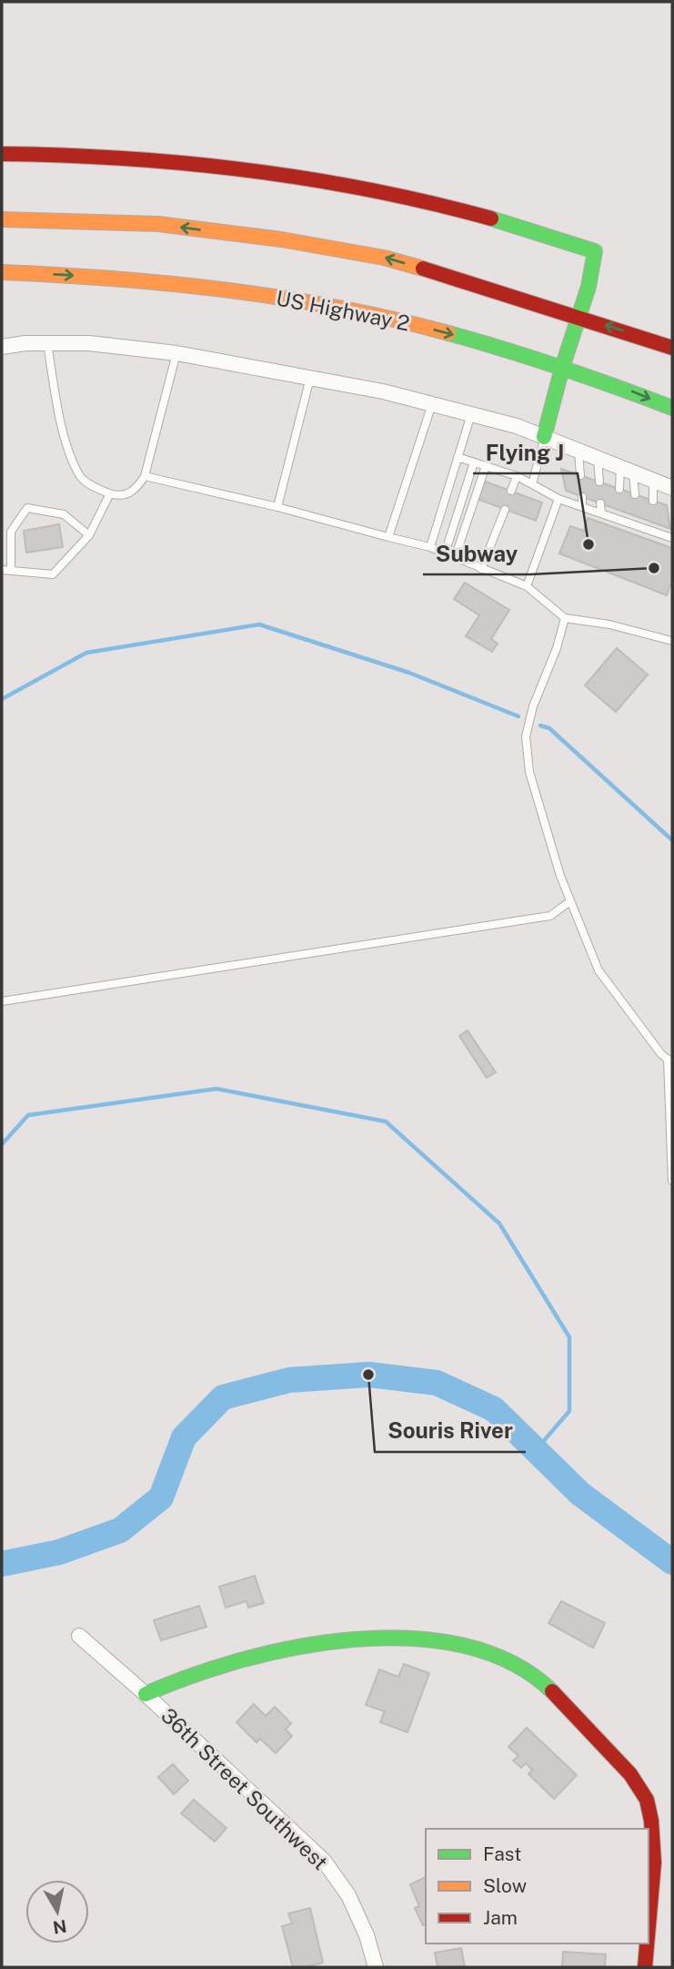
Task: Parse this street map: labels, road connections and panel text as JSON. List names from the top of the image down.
{
  "streets": {
    "main road": ["US Highway 2"],
    "street": ["36th Street Southwest"]
  },
  "places": ["Flying J", "Subway", "Souris River"],
  "legend": ["Fast", "Slow", "Jam"],
  "north": "bottom"
}
